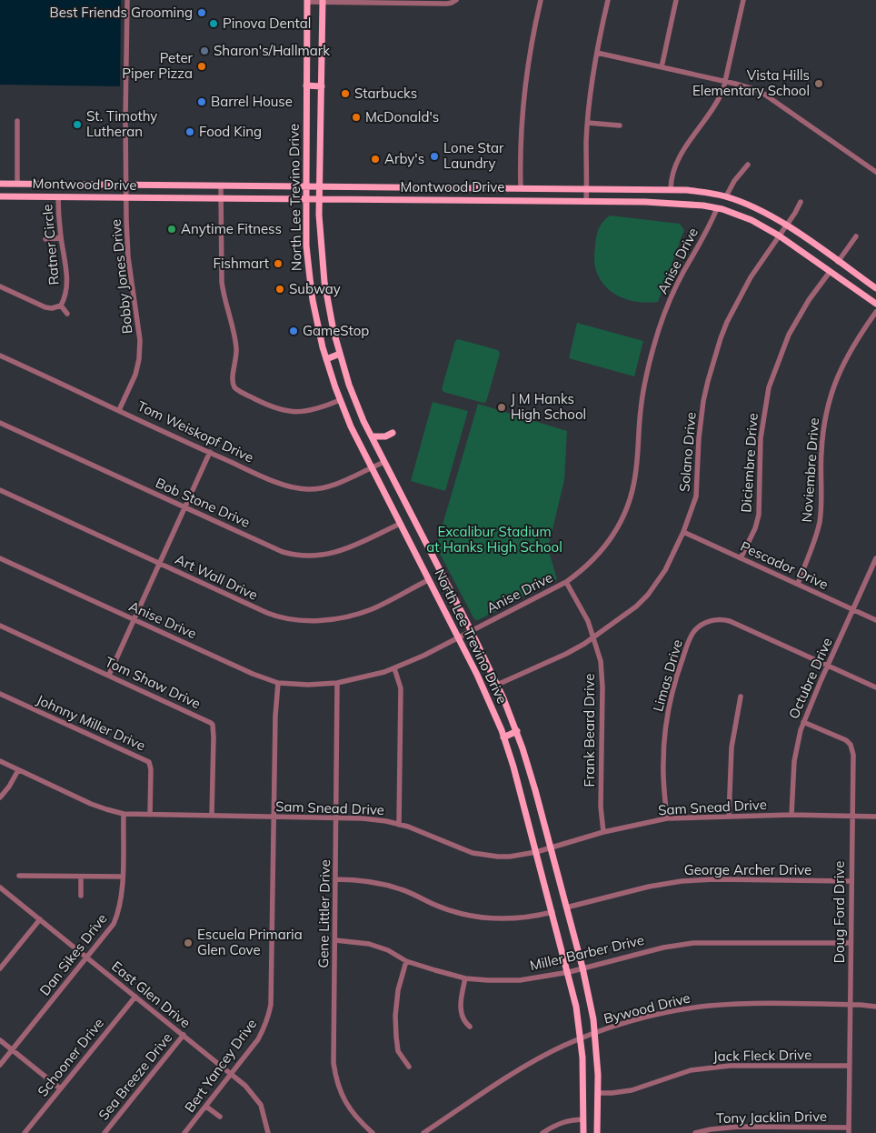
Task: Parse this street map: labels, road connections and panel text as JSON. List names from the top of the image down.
{
  "streets": {
    "main road": ["Montwood Drive", "North Lee Trevino Drive"],
    "street": [
      "Ratner Circle",
      "Anise Drive",
      "Bobby Jones Drive",
      "Tom Weiskopf Drive",
      "Solano Drive",
      "Diciembre Drive",
      "Noviembre Drive",
      "Bob Stone Drive",
      "Pescador Drive",
      "Art Wall Drive",
      "Limas Drive",
      "Octubre Drive",
      "Tom Shaw Drive",
      "Johnny Miller Drive",
      "Frank Beard Drive",
      "Sam Snead Drive",
      "George Archer Drive",
      "Doug Ford Drive",
      "Gene Littler Drive",
      "Miller Barber Drive",
      "Dan Sikes Drive",
      "East Glen Drive",
      "Bywood Drive",
      "Jack Fleck Drive",
      "Schooner Drive",
      "Bert Yancey Drive",
      "Sea Breeze Drive",
      "Tony Jacklin Drive"
    ]
  },
  "crossings": [
    ["Montwood Drive", "North Lee Trevino Drive"],
    ["Montwood Drive", "Ratner Circle"],
    ["Montwood Drive", "Anise Drive"],
    ["Montwood Drive", "Bobby Jones Drive"],
    ["Montwood Drive", "Solano Drive"],
    ["Montwood Drive", "Diciembre Drive"],
    ["North Lee Trevino Drive", "Anise Drive"],
    ["North Lee Trevino Drive", "Tom Weiskopf Drive"],
    ["North Lee Trevino Drive", "Solano Drive"],
    ["North Lee Trevino Drive", "Bob Stone Drive"],
    ["North Lee Trevino Drive", "Art Wall Drive"],
    ["North Lee Trevino Drive", "Sam Snead Drive"],
    ["North Lee Trevino Drive", "George Archer Drive"],
    ["North Lee Trevino Drive", "Miller Barber Drive"],
    ["North Lee Trevino Drive", "Bywood Drive"],
    ["North Lee Trevino Drive", "Jack Fleck Drive"],
    ["Anise Drive", "Frank Beard Drive"],
    ["Anise Drive", "Gene Littler Drive"],
    ["Anise Drive", "Bert Yancey Drive"],
    ["Bobby Jones Drive", "Tom Weiskopf Drive"],
    ["Solano Drive", "Pescador Drive"],
    ["Solano Drive", "Frank Beard Drive"],
    ["Diciembre Drive", "Pescador Drive"],
    ["Noviembre Drive", "Pescador Drive"],
    ["Pescador Drive", "Octubre Drive"],
    ["Limas Drive", "Octubre Drive"],
    ["Limas Drive", "Sam Snead Drive"],
    ["Octubre Drive", "Sam Snead Drive"],
    ["Octubre Drive", "Doug Ford Drive"],
    ["Tom Shaw Drive", "Sam Snead Drive"],
    ["Johnny Miller Drive", "Sam Snead Drive"],
    ["Frank Beard Drive", "Sam Snead Drive"],
    ["Sam Snead Drive", "Doug Ford Drive"],
    ["Sam Snead Drive", "Gene Littler Drive"],
    ["Sam Snead Drive", "Dan Sikes Drive"],
    ["Sam Snead Drive", "Bert Yancey Drive"],
    ["George Archer Drive", "Doug Ford Drive"],
    ["Doug Ford Drive", "Miller Barber Drive"],
    ["Doug Ford Drive", "Bywood Drive"],
    ["Doug Ford Drive", "Jack Fleck Drive"],
    ["Doug Ford Drive", "Tony Jacklin Drive"],
    ["Gene Littler Drive", "Miller Barber Drive"],
    ["Dan Sikes Drive", "East Glen Drive"],
    ["East Glen Drive", "Schooner Drive"],
    ["East Glen Drive", "Bert Yancey Drive"],
    ["East Glen Drive", "Sea Breeze Drive"]
  ],
  "parks": ["Excalibur Stadium at Hanks High School"],
  "places": [
    "Best Friends Grooming",
    "Pinova Dental",
    "Sharon's/Hallmark",
    "Peter Piper Pizza",
    "Vista Hills Elementary School",
    "Starbucks",
    "Barrel House",
    "McDonald's",
    "St. Timothy Lutheran",
    "Food King",
    "Lone Star Laundry",
    "Arby's",
    "Anytime Fitness",
    "Fishmart",
    "Subway",
    "GameStop",
    "J M Hanks High School",
    "Escuela Primaria Glen Cove"
  ]
}
